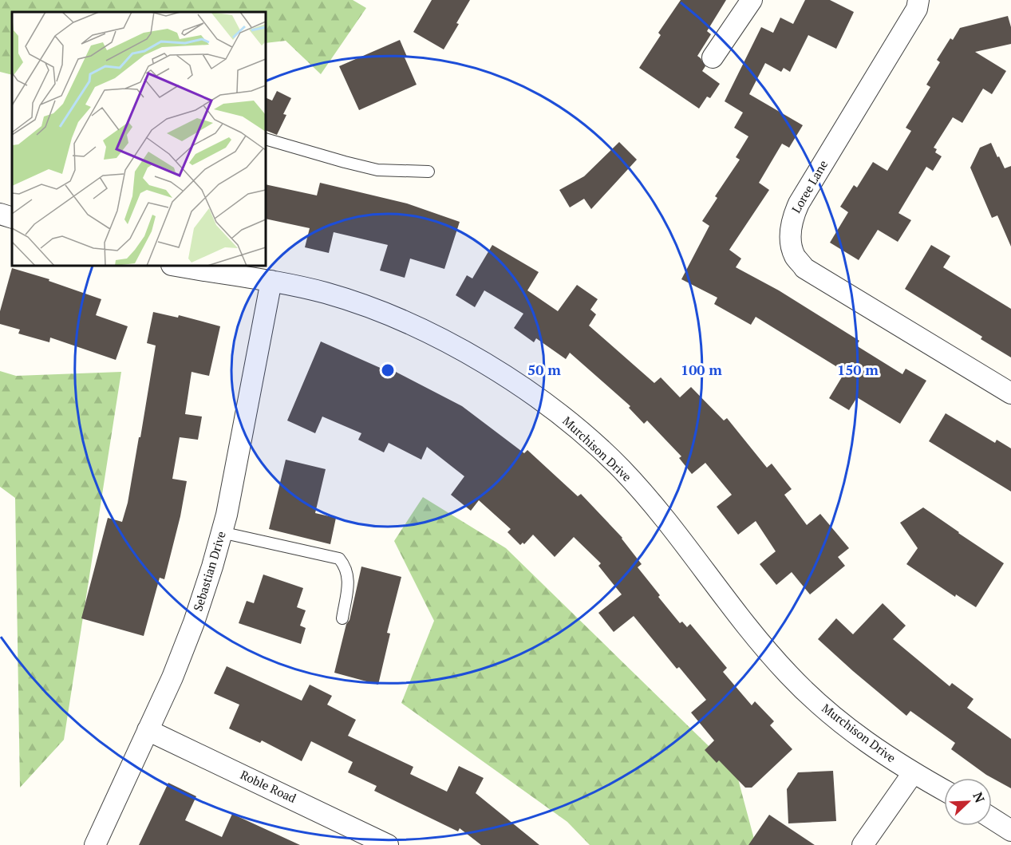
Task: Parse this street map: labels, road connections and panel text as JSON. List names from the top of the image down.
{
  "streets": {
    "street": [
      "Loree Lane",
      "Murchison Drive",
      "Sebastian Drive",
      "Roble Road"
    ]
  },
  "crossings": [
    ["Murchison Drive", "Sebastian Drive"],
    ["Sebastian Drive", "Roble Road"]
  ],
  "north": "top right",
  "rings": ["50 m", "100 m", "150 m"]
}
